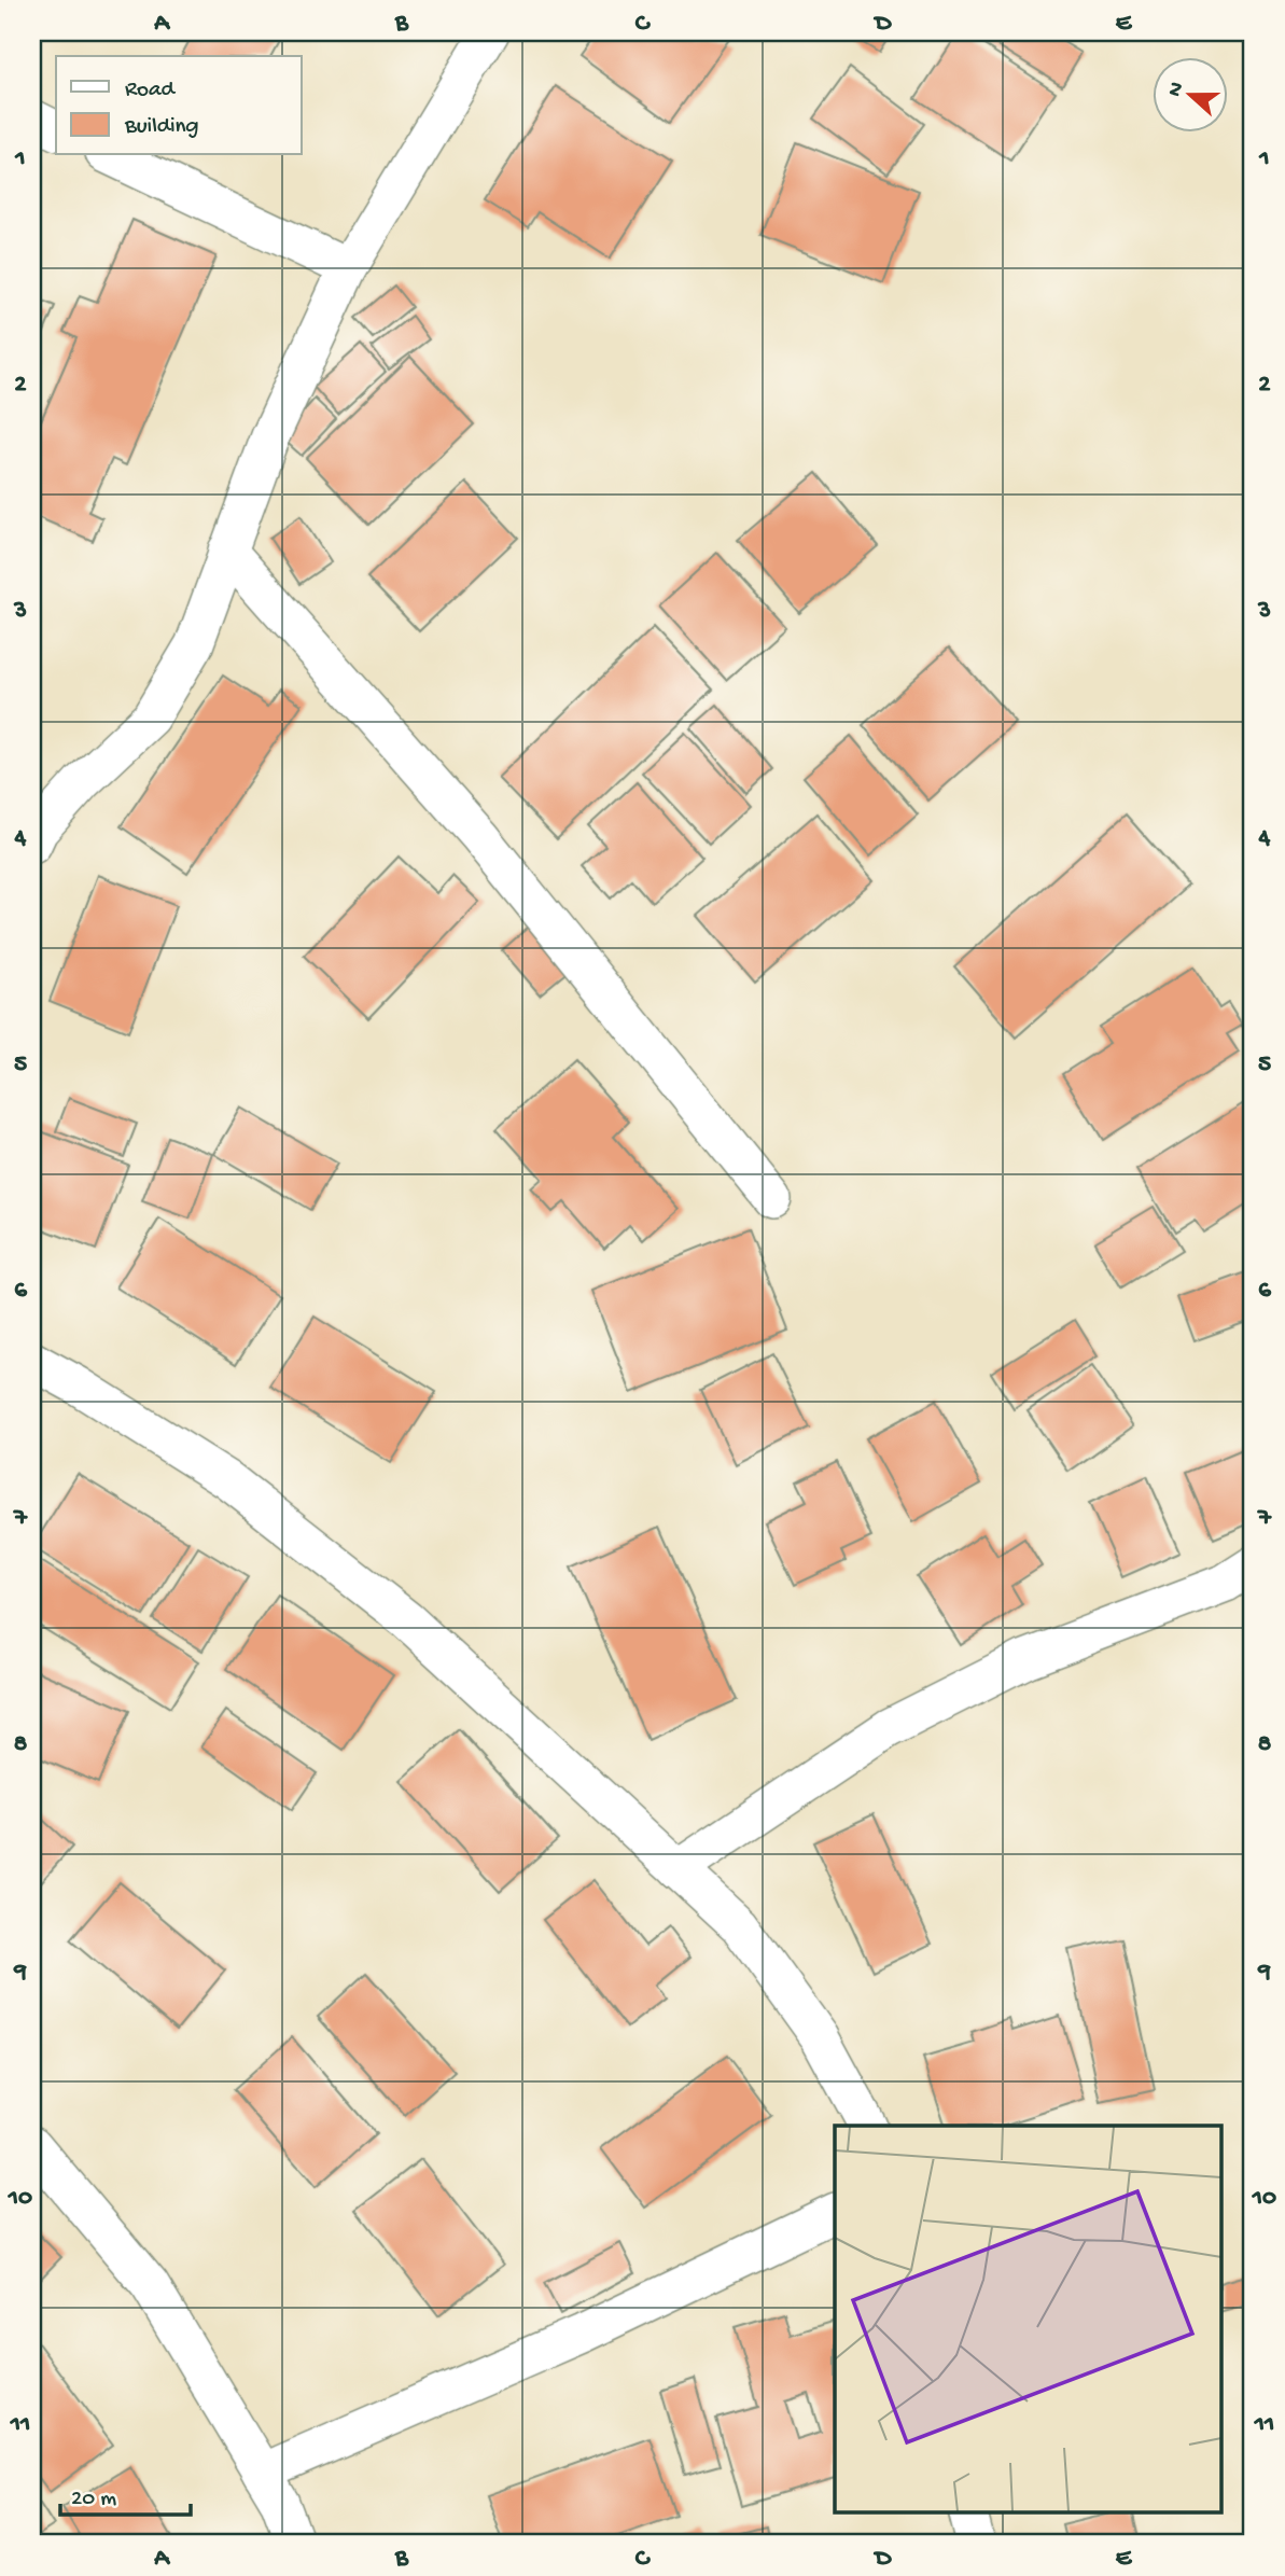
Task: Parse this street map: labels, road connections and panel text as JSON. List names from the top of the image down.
{
  "legend": ["Road", "Building"],
  "scale_bar": "20 m",
  "north": "left",
  "grid": {
    "columns": [
      "A",
      "B",
      "C",
      "D",
      "E"
    ],
    "rows": [
      "1",
      "2",
      "3",
      "4",
      "5",
      "6",
      "7",
      "8",
      "9",
      "10",
      "11"
    ]
  }
}
